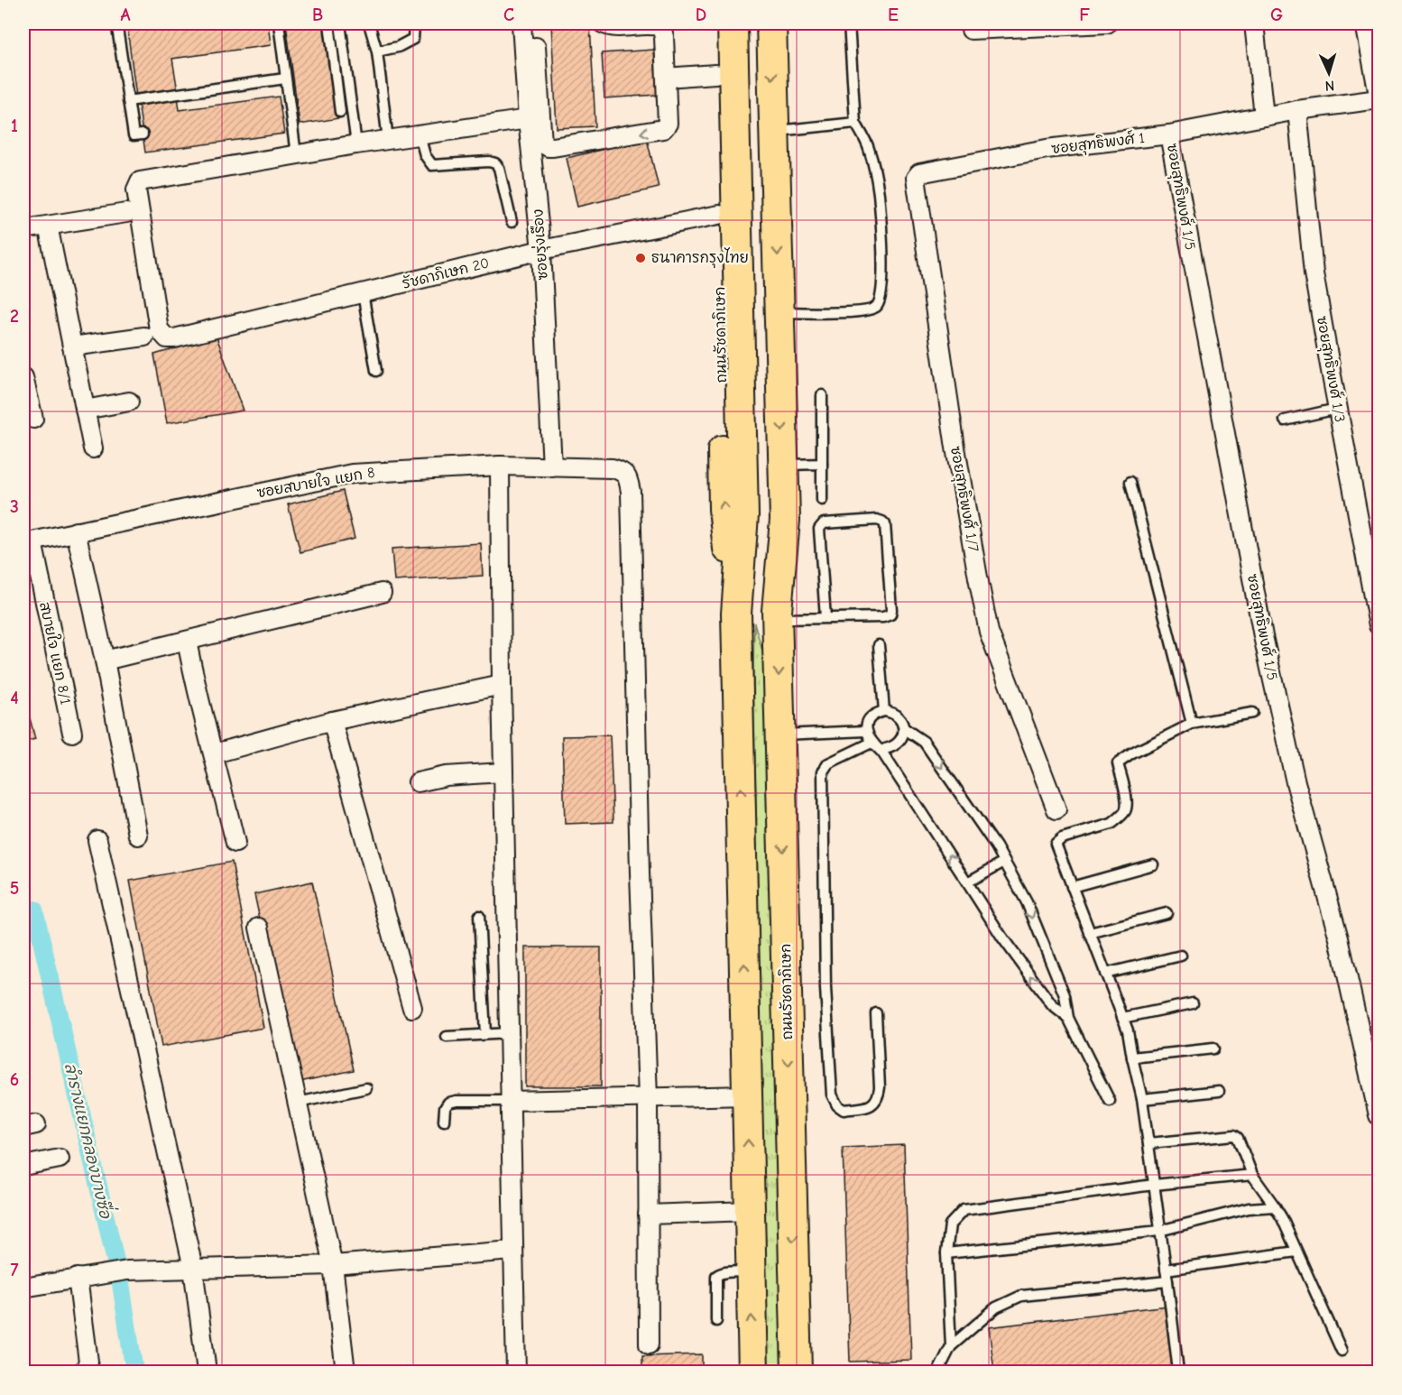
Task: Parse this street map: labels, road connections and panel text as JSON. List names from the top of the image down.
{
  "streets": {
    "main road": ["ถนนรัชดาภิเษก"],
    "street": [
      "ซอยสุทธิพงศ์ 1",
      "ซอยสุทธิพงศ์ 1/5",
      "ซอยรุ่งเรือง",
      "รัชดาภิเษก 20",
      "ซอยสุทธิพงศ์ 1/3",
      "ซอยสบายใจ แยก 8",
      "ซอยสุทธิพงศ์ 1/7",
      "สบายใจ แยก 8/1"
    ]
  },
  "crossings": [
    ["ซอยสุทธิพงศ์ 1", "ซอยสุทธิพงศ์ 1/5"],
    ["ซอยสุทธิพงศ์ 1", "ซอยสุทธิพงศ์ 1/3"],
    ["ซอยสุทธิพงศ์ 1", "ซอยสุทธิพงศ์ 1/7"],
    ["ซอยรุ่งเรือง", "รัชดาภิเษก 20"],
    ["ซอยรุ่งเรือง", "ซอยสบายใจ แยก 8"],
    ["รัชดาภิเษก 20", "ถนนรัชดาภิเษก"],
    ["ซอยสบายใจ แยก 8", "สบายใจ แยก 8/1"]
  ],
  "water": ["ลำรางแยกคลองบางซื่อ"],
  "places": ["ธนาคารกรุงไทย"],
  "north": "bottom",
  "grid": {
    "columns": [
      "A",
      "B",
      "C",
      "D",
      "E",
      "F",
      "G"
    ],
    "rows": [
      "1",
      "2",
      "3",
      "4",
      "5",
      "6",
      "7"
    ]
  }
}
